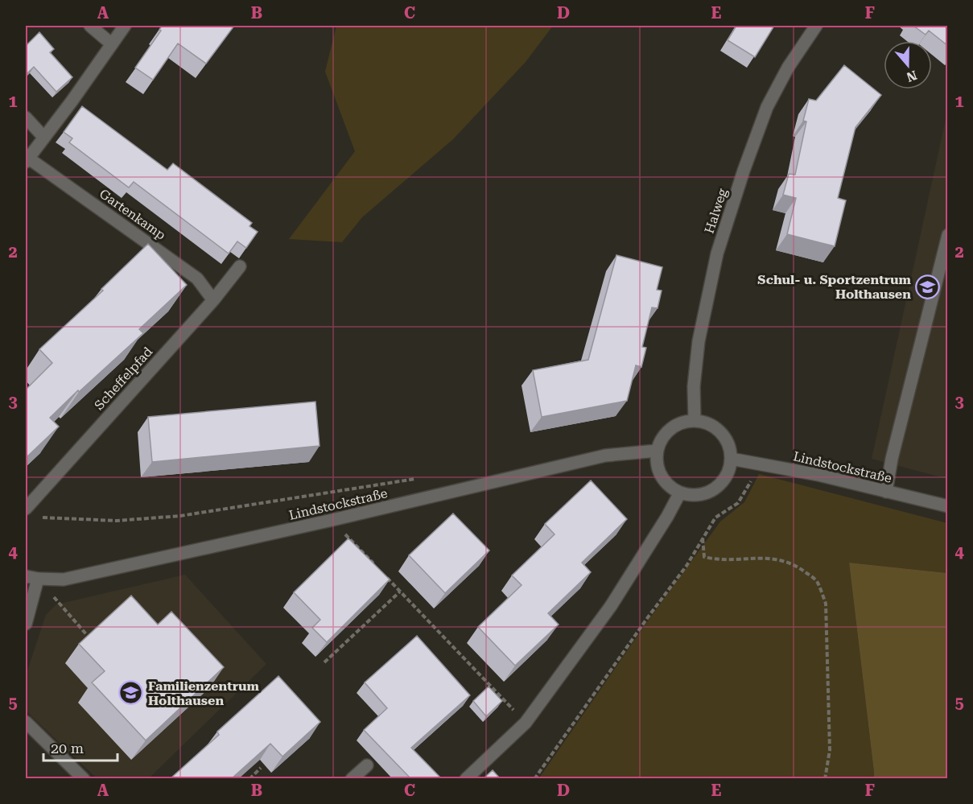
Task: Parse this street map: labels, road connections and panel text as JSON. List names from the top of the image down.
{
  "streets": {
    "street": [
      "Halweg",
      "Gartenkamp",
      "Scheffelpfad",
      "Lindstockstraße"
    ]
  },
  "crossings": [
    ["Halweg", "Lindstockstraße"],
    ["Gartenkamp", "Scheffelpfad"]
  ],
  "places": {
    "school or university": ["Schul- u. Sportzentrum Holthausen", "Familienzentrum Holthausen"]
  },
  "scale_bar": "20 m",
  "north": "bottom",
  "grid": {
    "columns": [
      "A",
      "B",
      "C",
      "D",
      "E",
      "F"
    ],
    "rows": [
      "1",
      "2",
      "3",
      "4",
      "5"
    ]
  }
}
